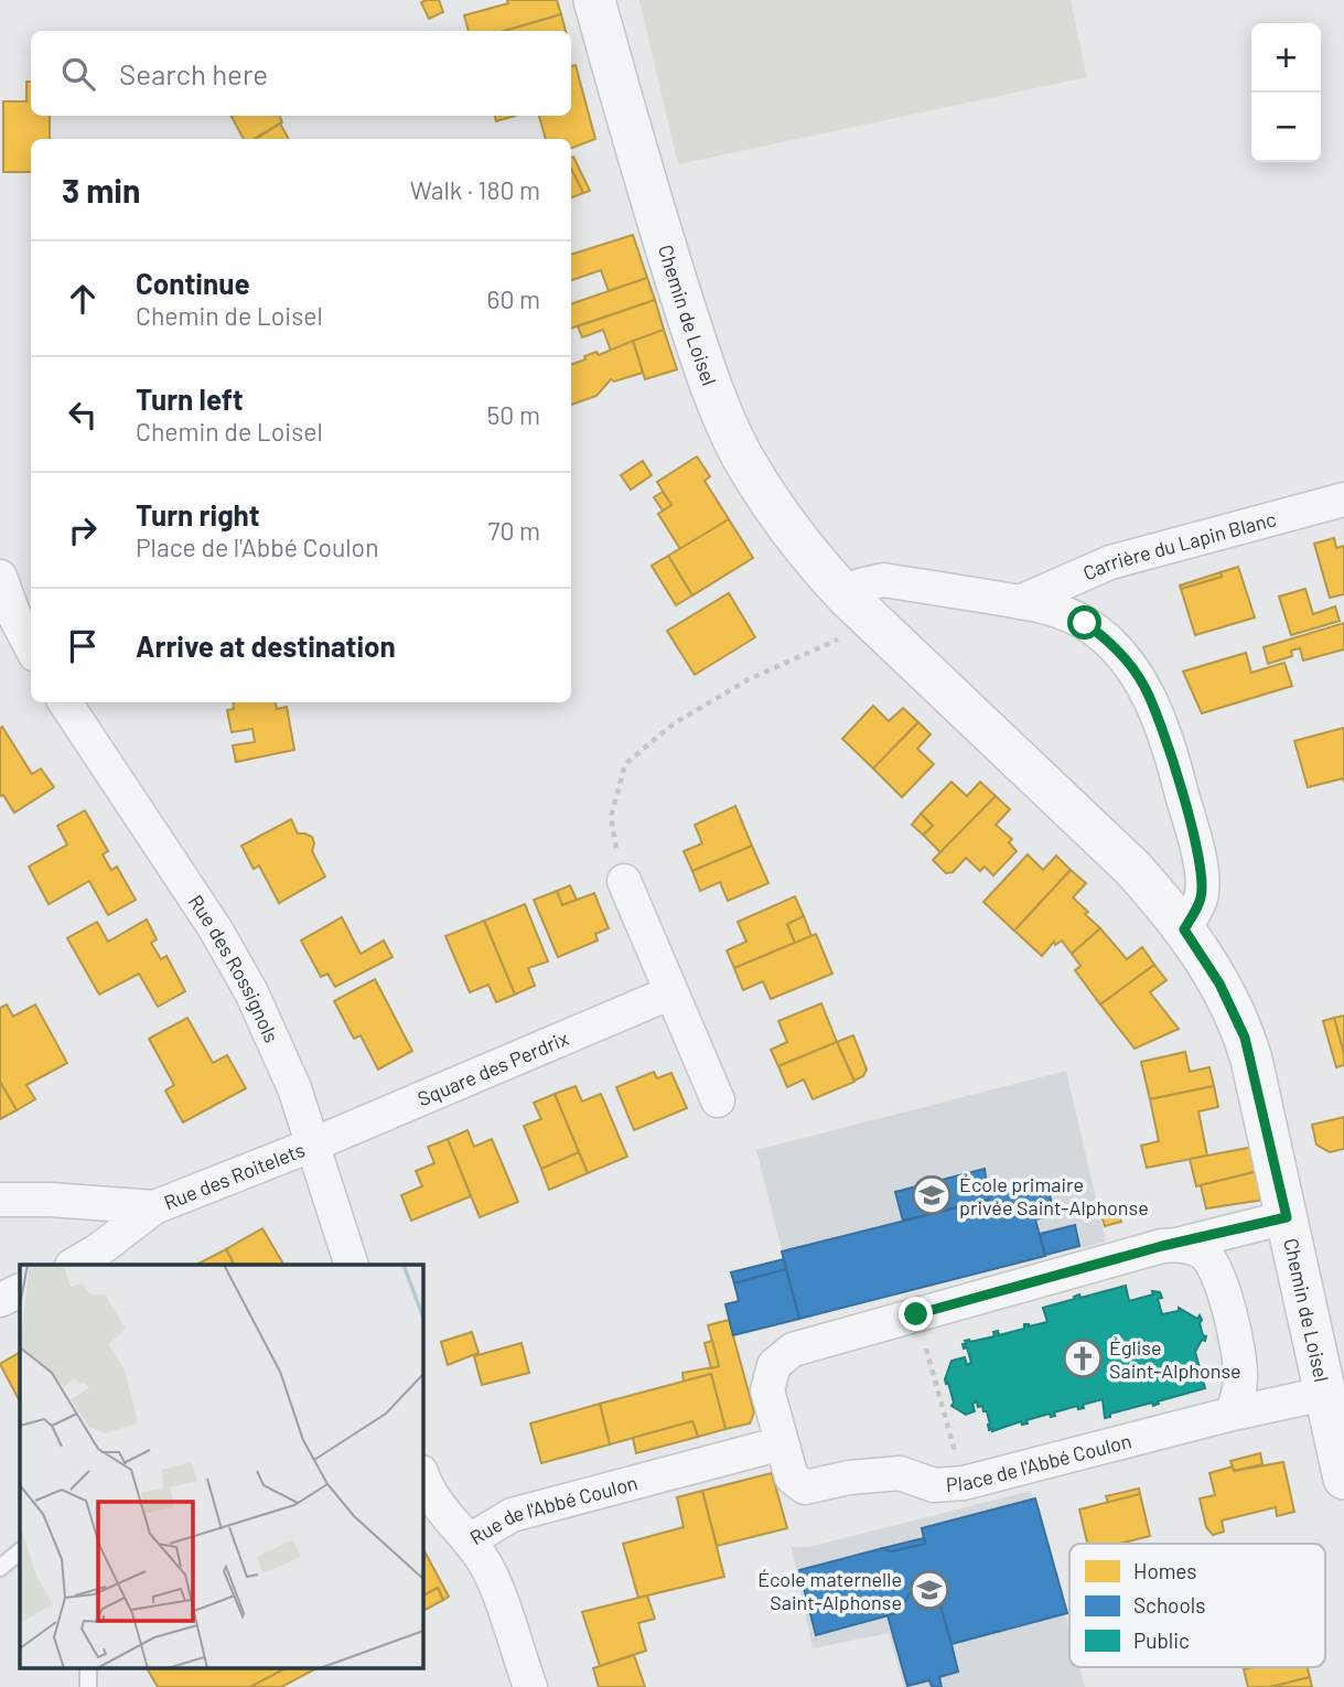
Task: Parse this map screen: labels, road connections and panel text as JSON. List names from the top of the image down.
{
  "streets": {
    "street": [
      "Chemin de Loisel",
      "Carrière du Lapin Blanc",
      "Rue des Rossignols",
      "Square des Perdrix",
      "Rue des Roitelets",
      "Place de l'Abbé Coulon",
      "Rue de l'Abbé Coulon"
    ]
  },
  "crossings": [
    ["Chemin de Loisel", "Place de l'Abbé Coulon"],
    ["Rue des Rossignols", "Square des Perdrix"],
    ["Rue des Rossignols", "Rue des Roitelets"],
    ["Square des Perdrix", "Rue des Roitelets"],
    ["Place de l'Abbé Coulon", "Rue de l'Abbé Coulon"]
  ],
  "places": {
    "school or university": ["École primaire privée Saint-Alphonse", "École maternelle Saint-Alphonse"],
    "church": ["Église Saint-Alphonse"]
  },
  "legend": ["Homes", "Schools", "Public"],
  "page": {
    "map_buttons": ["+", "−"],
    "search": "Search here",
    "heading": ["3 min", "Walk · 180 m"],
    "list": [
      ["Continue", "Chemin de Loisel", "60 m"],
      ["Turn left", "Chemin de Loisel", "50 m"],
      ["Turn right", "Place de l'Abbé Coulon", "70 m"],
      "Arrive at destination"
    ]
  }
}
